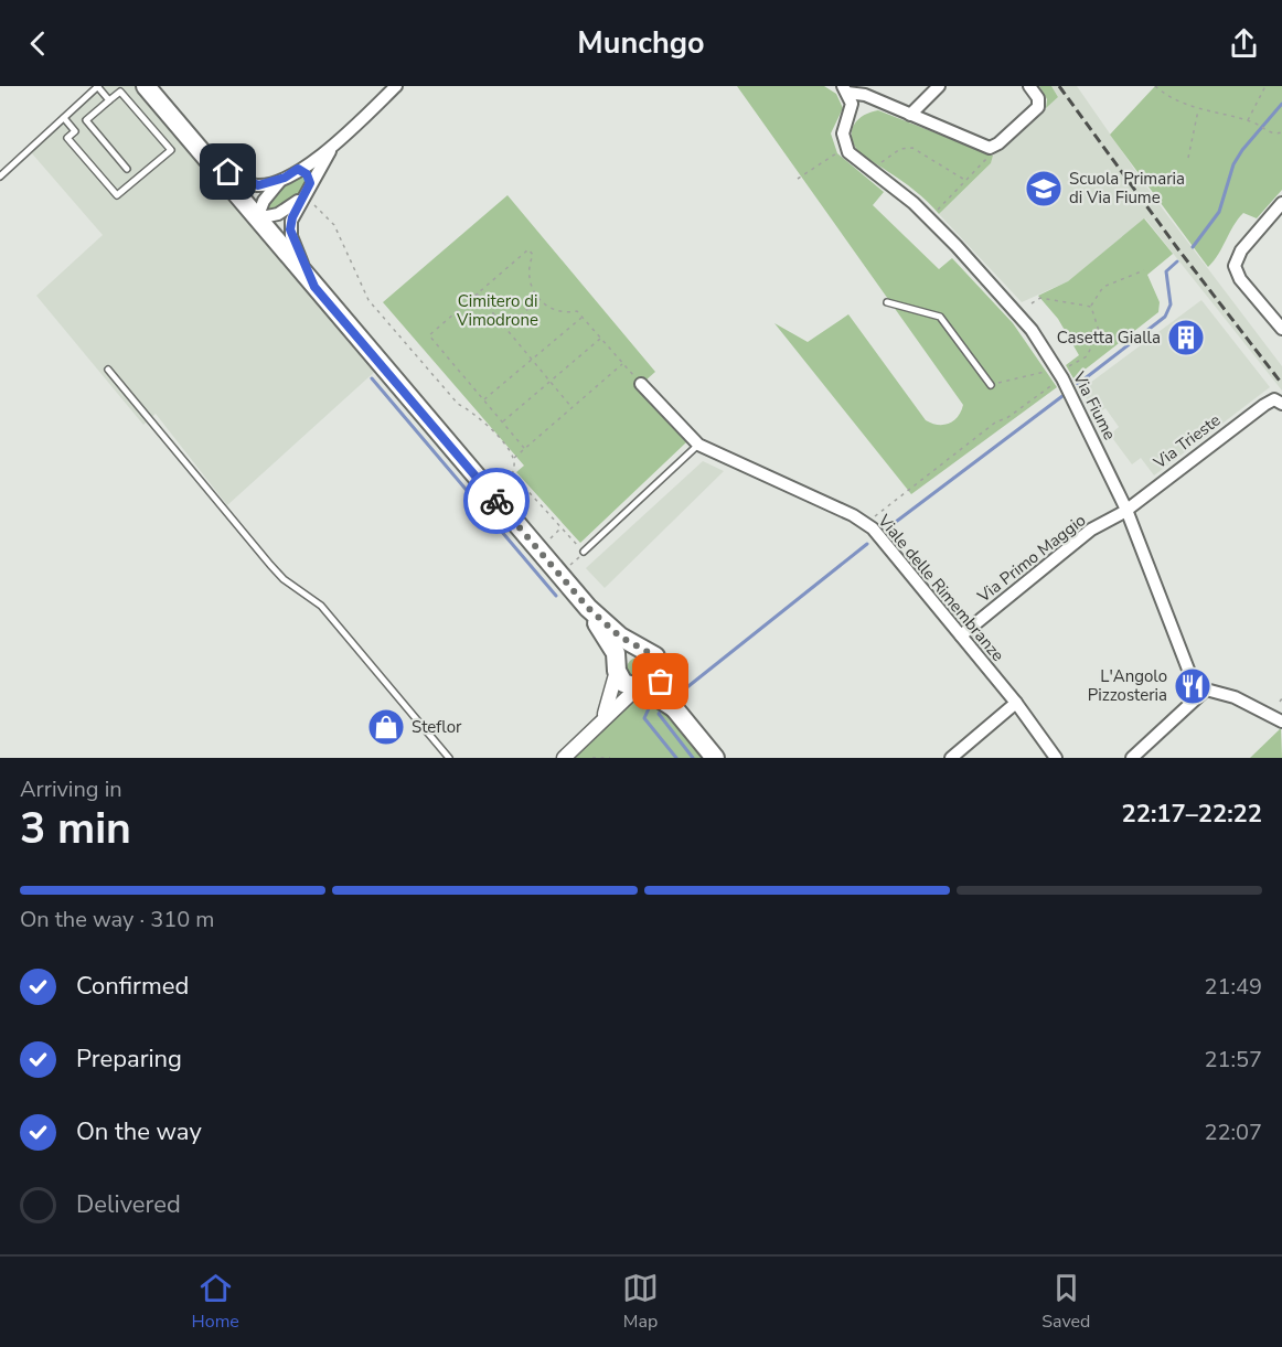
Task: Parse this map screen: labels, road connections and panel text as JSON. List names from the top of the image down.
{
  "streets": {
    "street": [
      "Via Fiume",
      "Via Trieste",
      "Via Primo Maggio",
      "Viale delle Rimembranze"
    ]
  },
  "crossings": [
    ["Via Fiume", "Via Trieste"],
    ["Via Fiume", "Via Primo Maggio"],
    ["Via Trieste", "Via Primo Maggio"],
    ["Via Primo Maggio", "Viale delle Rimembranze"]
  ],
  "parks": ["Cimitero di Vimodrone"],
  "places": {
    "school or university": ["Scuola Primaria di Via Fiume"],
    "building": ["Casetta Gialla"],
    "restaurant": ["L'Angolo Pizzosteria"],
    "shop": ["Steflor"]
  },
  "page": {
    "header": "Munchgo",
    "heading": ["3 min", "Arriving in", "22:17–22:22"],
    "bar": "On the way · 310 m",
    "list": [
      ["Confirmed", "21:49"],
      ["Preparing", "21:57"],
      ["On the way", "22:07"],
      "Delivered"
    ],
    "tabs": ["Home", "Map", "Saved"]
  }
}
